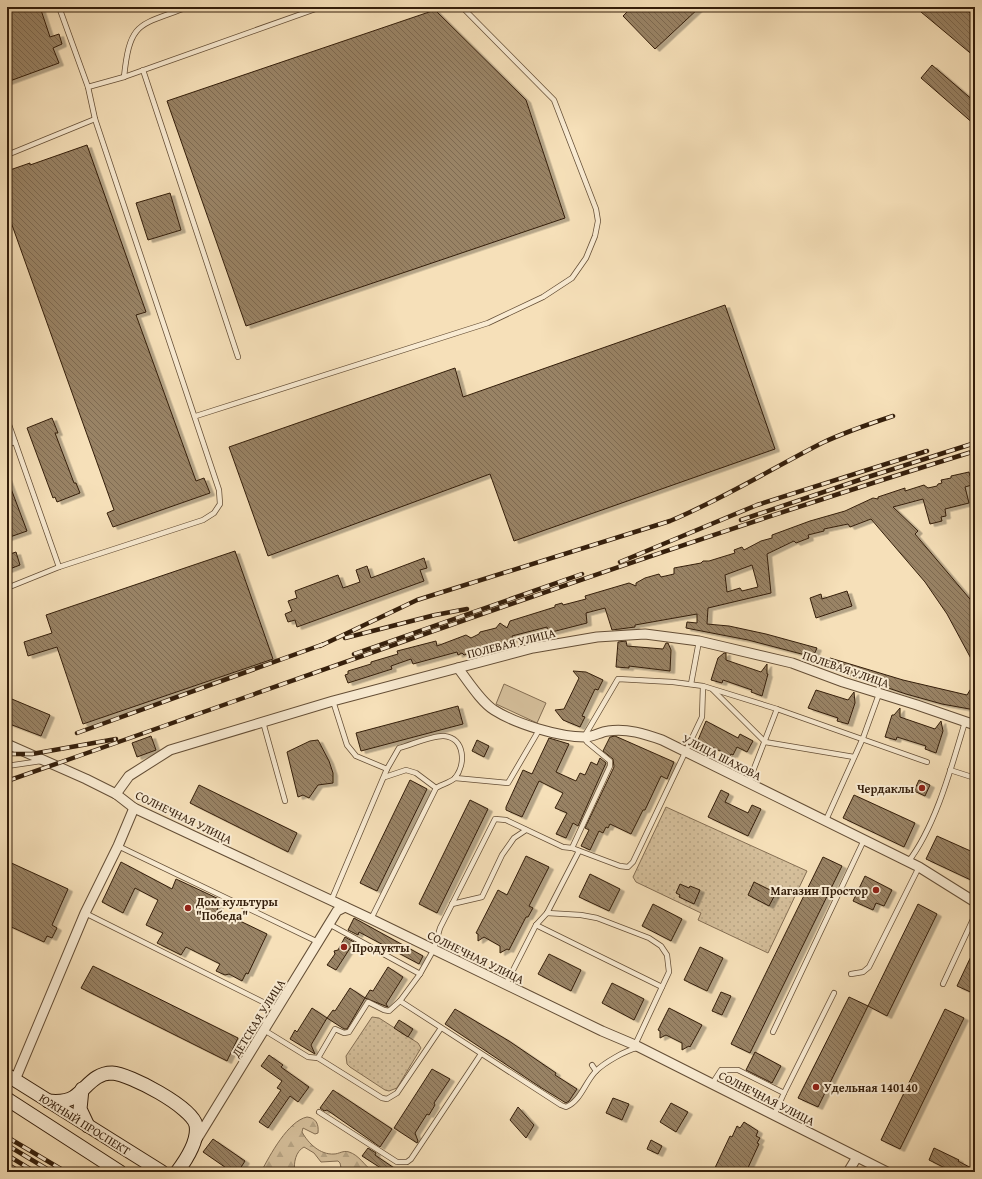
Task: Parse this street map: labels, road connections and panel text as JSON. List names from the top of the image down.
{
  "streets": {
    "main road": ["ЮЖНЫЙ ПРОСПЕКТ"],
    "street": [
      "ПОЛЕВАЯ УЛИЦА",
      "УЛИЦА ШАХОВА",
      "СОЛНЕЧНАЯ УЛИЦА",
      "ДЕТСКАЯ УЛИЦА"
    ]
  },
  "crossings": [
    ["ПОЛЕВАЯ УЛИЦА", "УЛИЦА ШАХОВА"],
    ["ПОЛЕВАЯ УЛИЦА", "СОЛНЕЧНАЯ УЛИЦА"],
    ["СОЛНЕЧНАЯ УЛИЦА", "ДЕТСКАЯ УЛИЦА"]
  ],
  "places": [
    "Чердаклы",
    "Магазин Простор",
    "Дом культуры \"Победа\"",
    "Продукты",
    "Удельная 140140"
  ]
}
